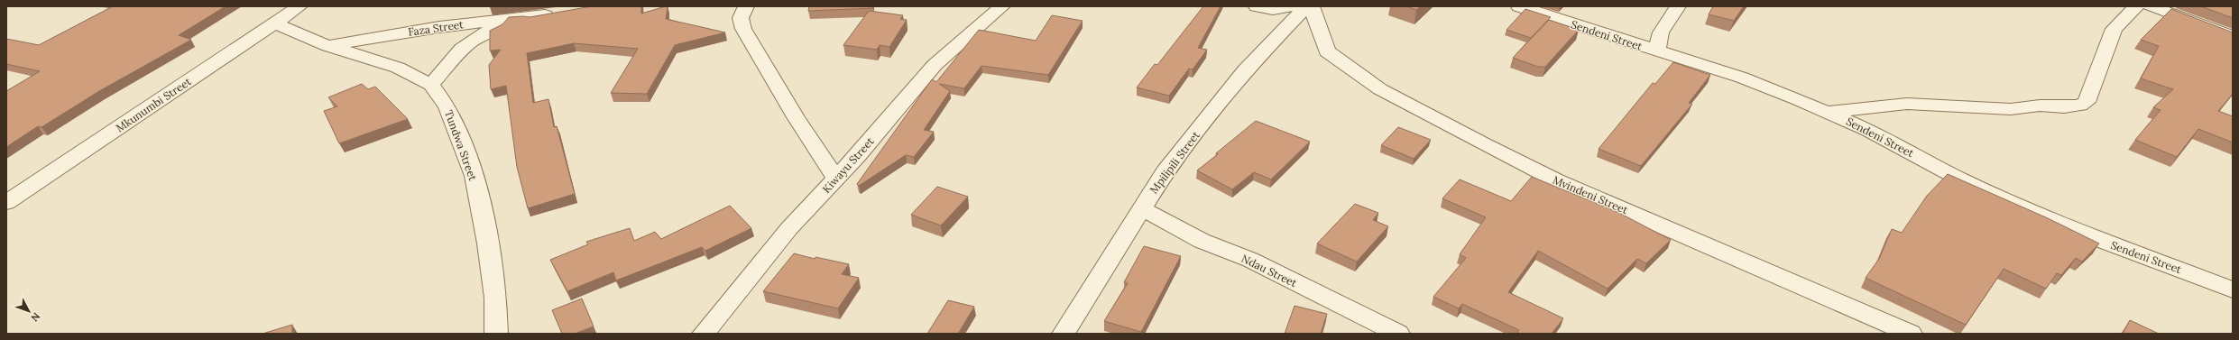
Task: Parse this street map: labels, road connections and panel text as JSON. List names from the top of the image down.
{
  "streets": {
    "street": [
      "Faza Street",
      "Sendeni Street",
      "Mkunumbi Street",
      "Tundwa Street",
      "Mpilipili Street",
      "Kiwayu Street",
      "Mvindeni Street",
      "Ndau Street"
    ]
  },
  "crossings": [
    ["Faza Street", "Tundwa Street"],
    ["Mkunumbi Street", "Tundwa Street"],
    ["Mpilipili Street", "Ndau Street"]
  ],
  "north": "bottom right"
}
